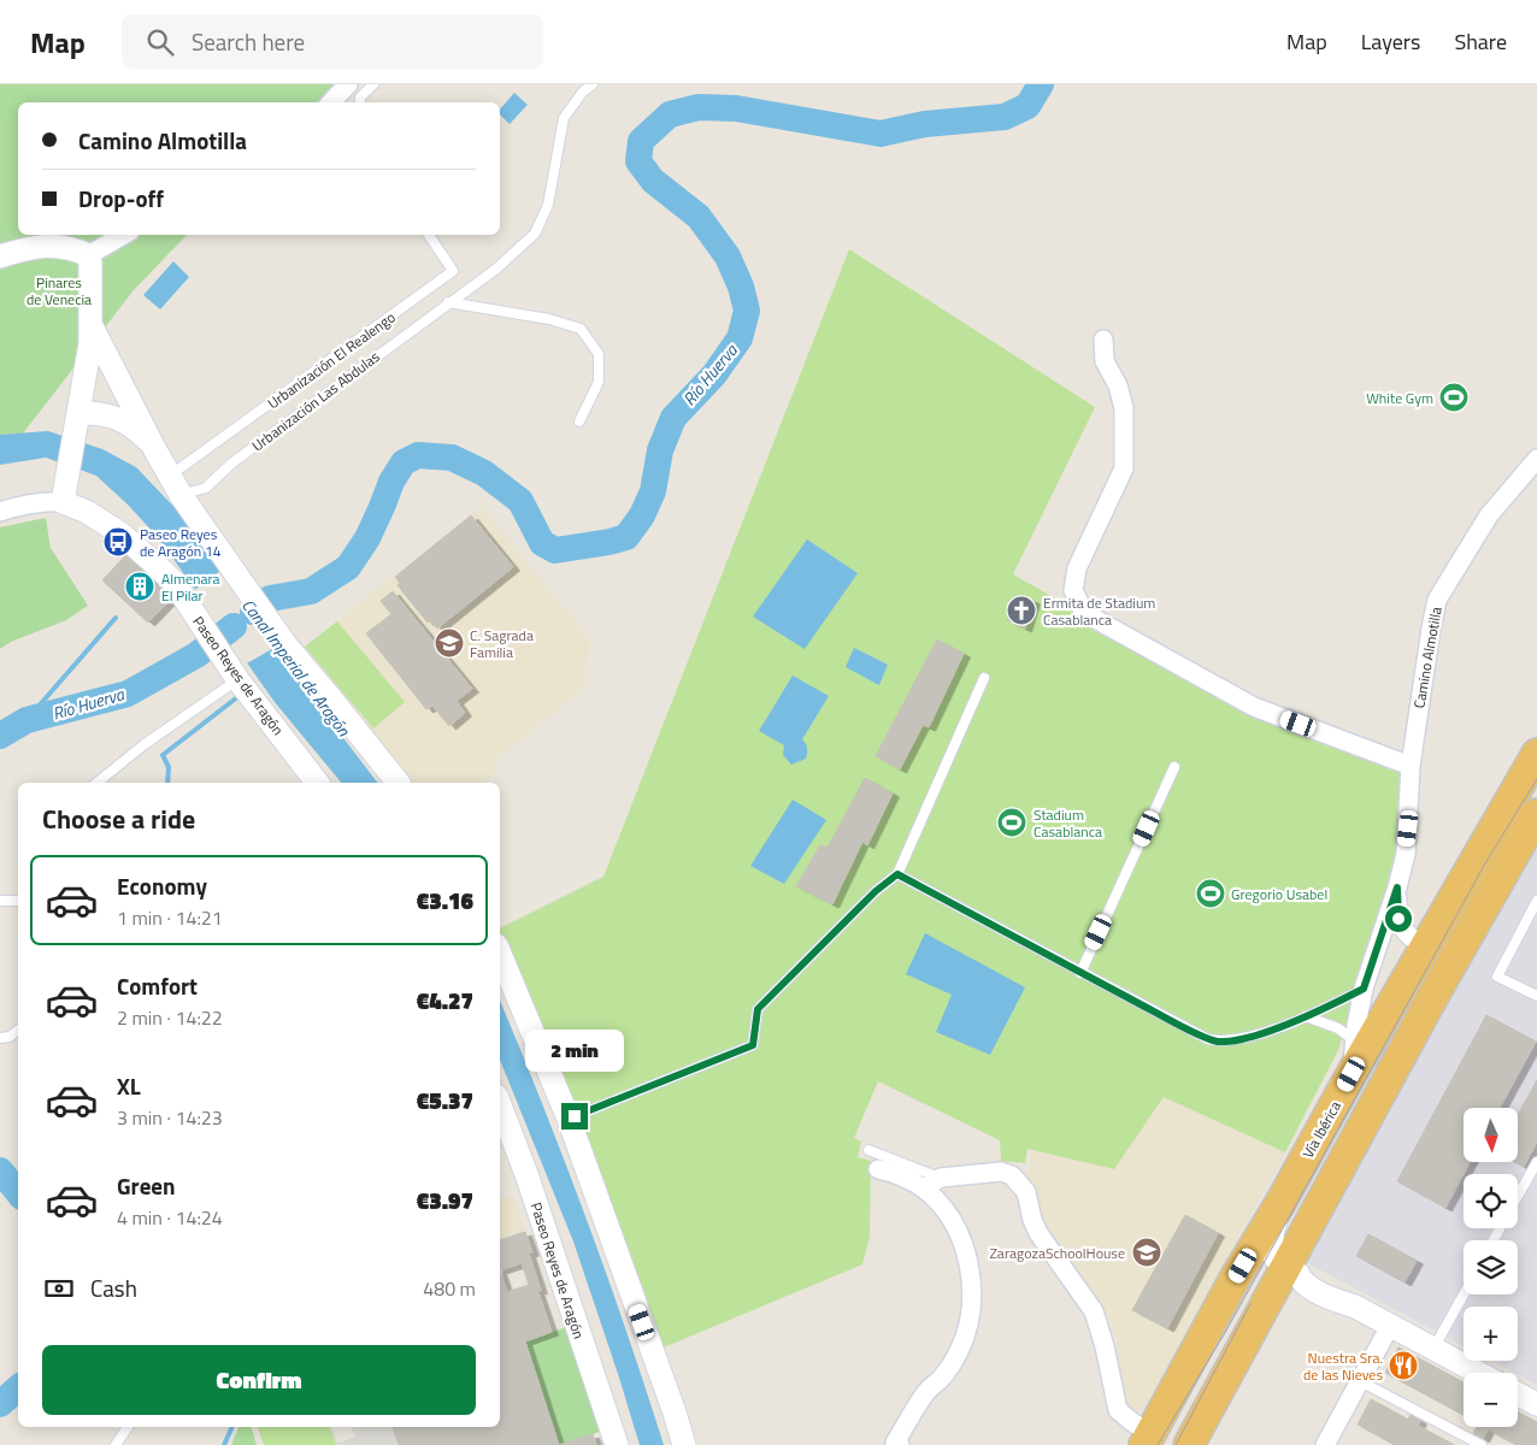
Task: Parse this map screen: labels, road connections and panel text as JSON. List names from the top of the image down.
{
  "streets": {
    "highway": ["Vía Ibérica"],
    "street": ["Camino Almotilla", "Paseo Reyes de Aragón"],
    "lane": ["Urbanización El Realengo", "Urbanización Las Abdulas"]
  },
  "crossings": [
    ["Urbanización El Realengo", "Urbanización Las Abdulas"],
    ["Camino Almotilla", "Vía Ibérica"]
  ],
  "water": ["Río Huerva", "Canal Imperial de Aragón"],
  "parks": ["Pinares de Venecia"],
  "places": {
    "sports": ["White Gym", "Stadium Casablanca", "Gregorio Usabel"],
    "bus stop": ["Paseo Reyes de Aragón 14"],
    "building": ["Almenara El Pilar"],
    "church": ["Ermita de Stadium Casablanca"],
    "school or university": ["C. Sagrada Familia", "ZaragozaSchoolHouse"],
    "restaurant": ["Nuestra Sra. de las Nieves"]
  },
  "north": "bottom",
  "page": {
    "header": "Map",
    "search": "Search here",
    "nav": ["Map", "Layers", "Share"],
    "banner": ["Camino Almotilla", "Drop-off"],
    "heading": "Choose a ride",
    "list": [
      {
        "name": "Economy",
        "note": "1 min · 14:21",
        "value": "€3.16"
      },
      {
        "name": "Comfort",
        "note": "2 min · 14:22",
        "value": "€4.27"
      },
      {
        "name": "XL",
        "note": "3 min · 14:23",
        "value": "€5.37"
      },
      {
        "name": "Green",
        "note": "4 min · 14:24",
        "value": "€3.97"
      }
    ],
    "bubble": "2 min",
    "map_buttons": ["+", "−"],
    "pay": ["Cash", "480 m"],
    "buttons": "Confirm"
  }
}
